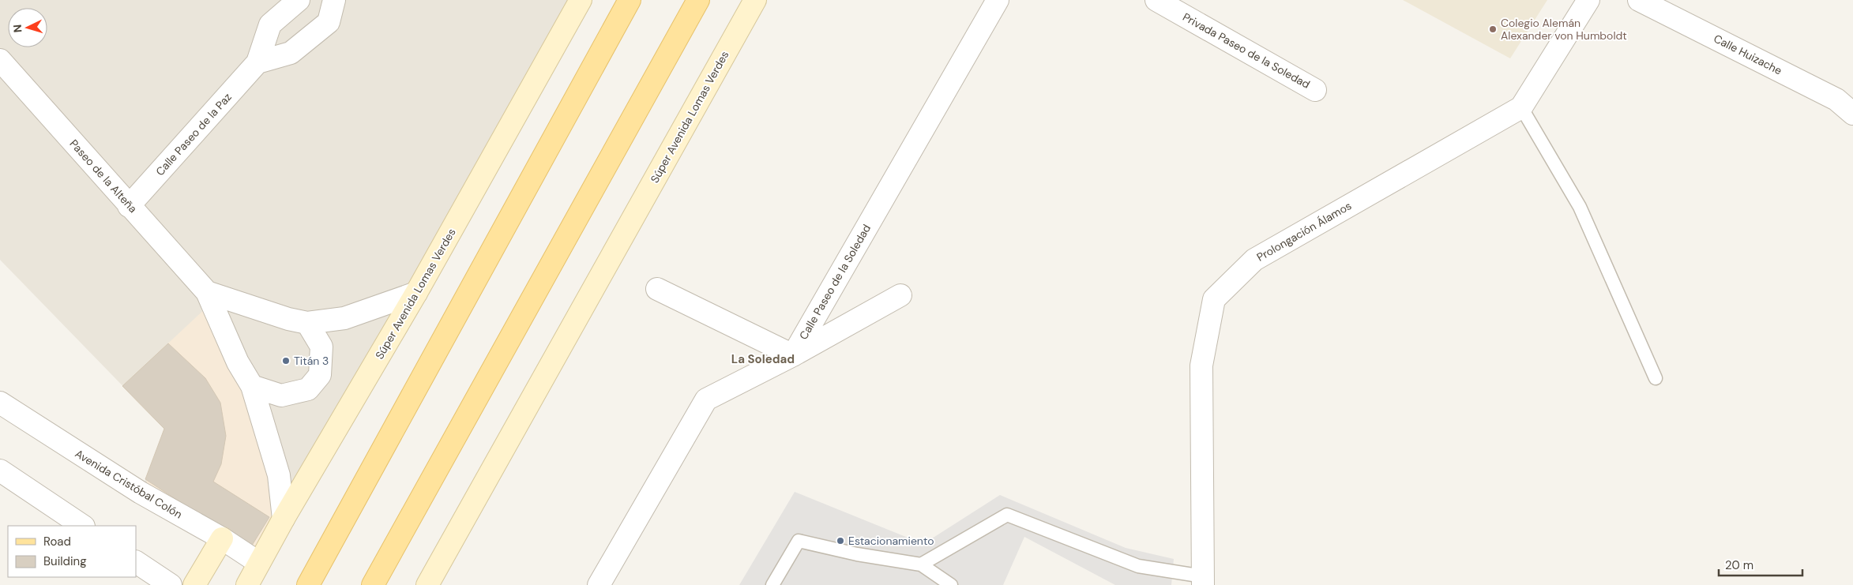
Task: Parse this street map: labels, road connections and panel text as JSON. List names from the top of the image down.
{
  "streets": {
    "main road": ["Súper Avenida Lomas Verdes"],
    "street": [
      "Privada Paseo de la Soledad",
      "Calle Huizache",
      "Calle Paseo de la Paz",
      "Paseo de la Alteña",
      "Prolongación Álamos",
      "Calle Paseo de la Soledad",
      "Avenida Cristóbal Colón"
    ]
  },
  "crossings": [
    ["Súper Avenida Lomas Verdes", "Paseo de la Alteña"],
    ["Súper Avenida Lomas Verdes", "Avenida Cristóbal Colón"],
    ["Calle Paseo de la Paz", "Paseo de la Alteña"]
  ],
  "districts": ["La Soledad"],
  "places": ["Colegio Alemán Alexander von Humboldt", "Titán 3", "Estacionamiento"],
  "legend": ["Road", "Building"],
  "scale_bar": "20 m",
  "north": "left"
}
